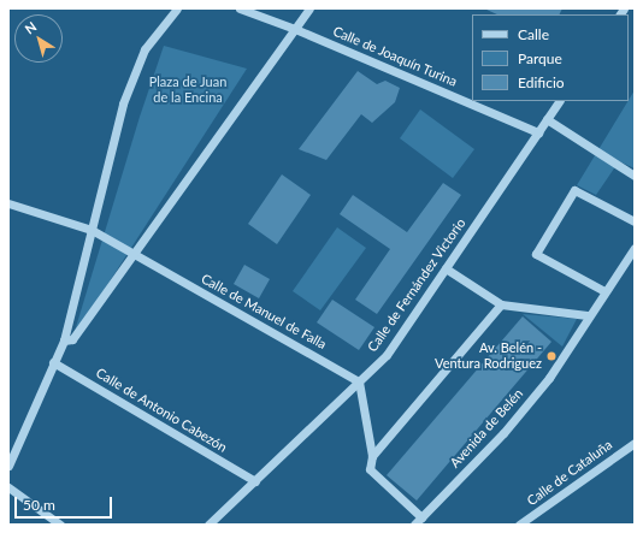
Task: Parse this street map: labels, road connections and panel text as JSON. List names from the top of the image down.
{
  "streets": {
    "street": [
      "Calle de Joaquín Turina",
      "Calle de Fernández Victorio",
      "Calle de Manuel de Falla",
      "Calle de Antonio Cabezón",
      "Avenida de Belén",
      "Calle de Cataluña"
    ]
  },
  "crossings": [
    ["Calle de Joaquín Turina", "Calle de Fernández Victorio"],
    ["Calle de Fernández Victorio", "Calle de Manuel de Falla"],
    ["Calle de Fernández Victorio", "Calle de Antonio Cabezón"]
  ],
  "parks": ["Plaza de Juan de la Encina"],
  "places": ["Av. Belén - Ventura Rodriguez"],
  "legend": ["Calle", "Parque", "Edificio"],
  "scale_bar": "50 m",
  "north": "top left"
}
